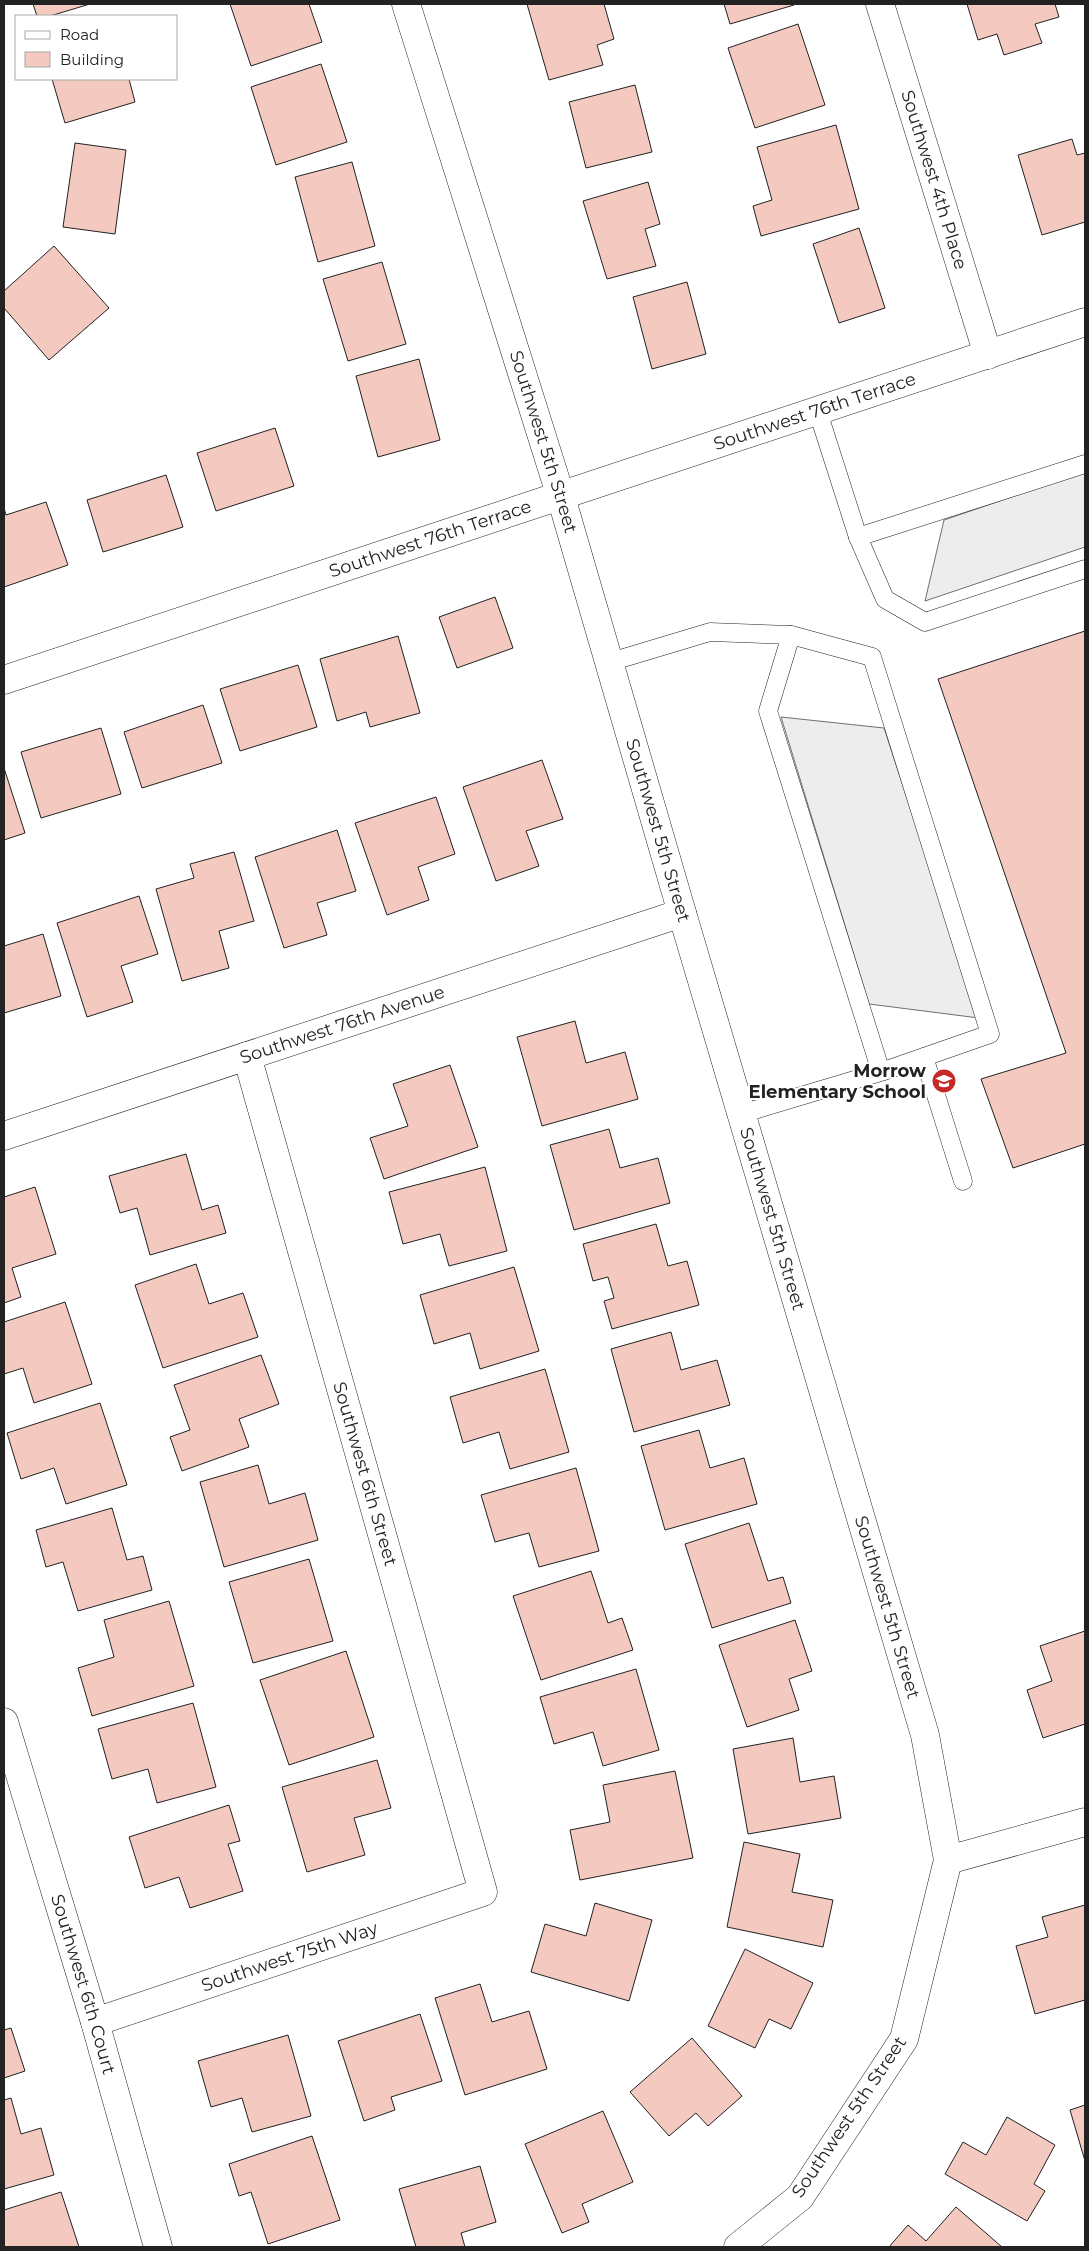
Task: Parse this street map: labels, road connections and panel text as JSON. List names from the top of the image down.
{
  "streets": {
    "street": [
      "Southwest 4th Place",
      "Southwest 76th Terrace",
      "Southwest 5th Street",
      "Southwest 76th Avenue",
      "Southwest 6th Street",
      "Southwest 75th Way",
      "Southwest 6th Court"
    ]
  },
  "crossings": [
    ["Southwest 4th Place", "Southwest 76th Terrace"],
    ["Southwest 76th Terrace", "Southwest 5th Street"],
    ["Southwest 5th Street", "Southwest 76th Avenue"],
    ["Southwest 76th Avenue", "Southwest 6th Street"],
    ["Southwest 6th Street", "Southwest 75th Way"],
    ["Southwest 75th Way", "Southwest 6th Court"]
  ],
  "places": {
    "school or university": ["Morrow Elementary School"]
  },
  "legend": ["Road", "Building"]
}
